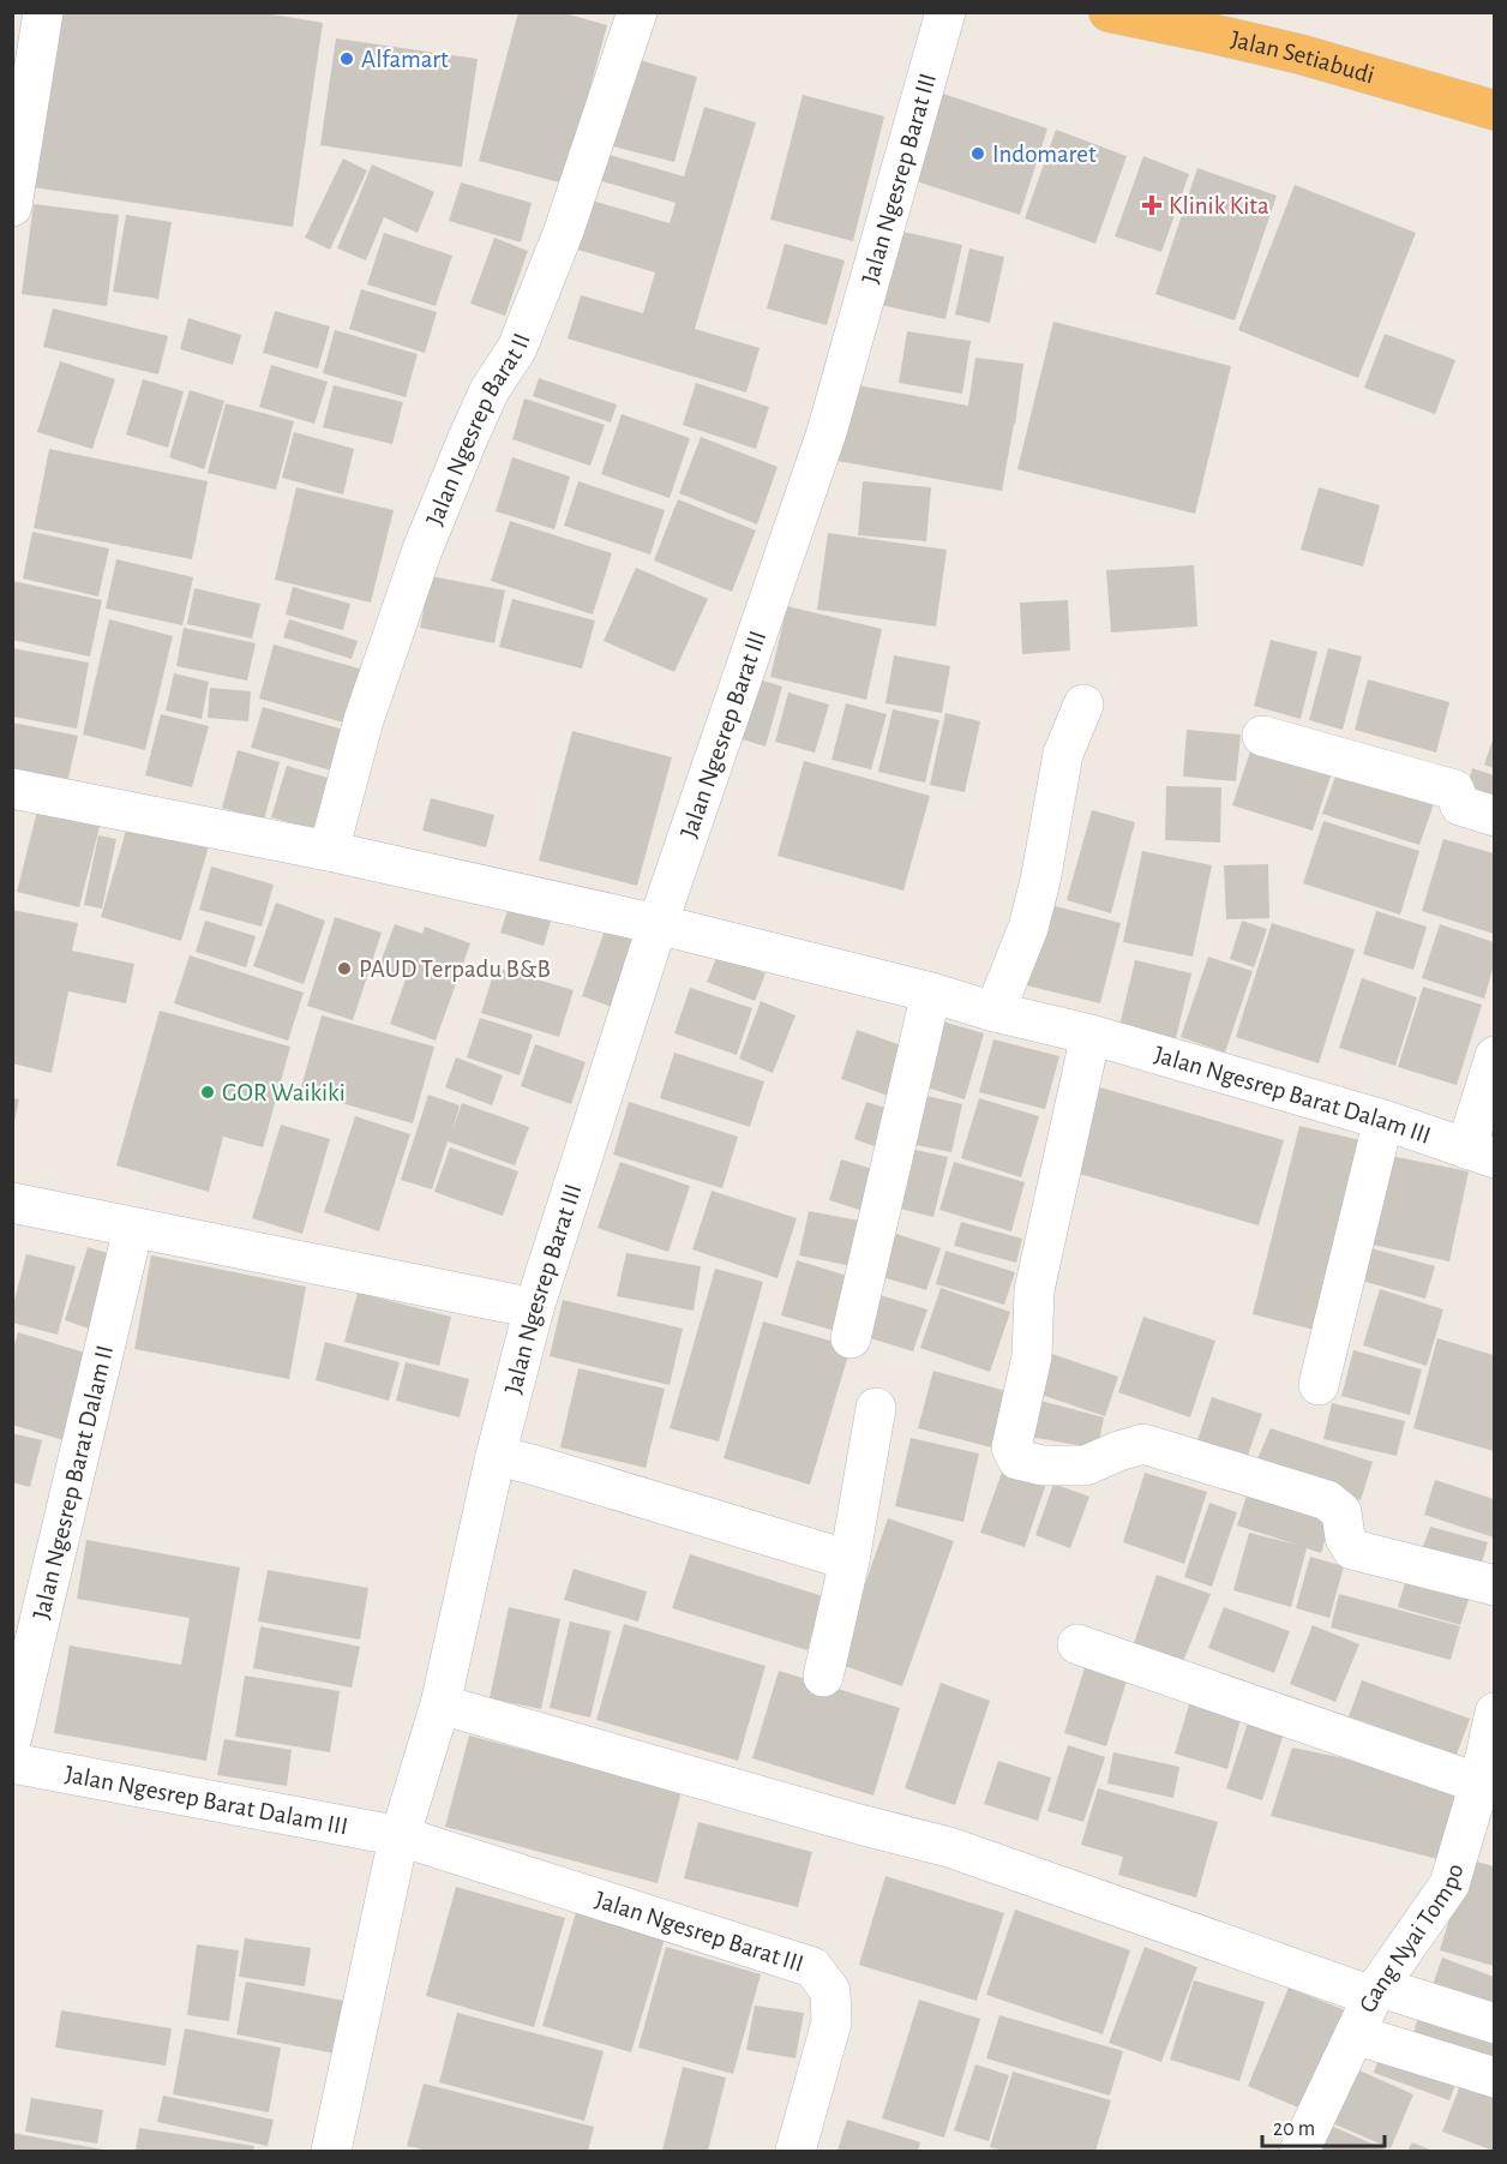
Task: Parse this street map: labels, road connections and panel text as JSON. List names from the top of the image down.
{
  "streets": {
    "highway": ["Jalan Setiabudi"],
    "street": [
      "Jalan Ngesrep Barat III",
      "Jalan Ngesrep Barat II",
      "Jalan Ngesrep Barat Dalam III",
      "Jalan Ngesrep Barat Dalam II",
      "Gang Nyai Tompo"
    ]
  },
  "crossings": [
    ["Jalan Ngesrep Barat III", "Jalan Ngesrep Barat Dalam III"]
  ],
  "places": {
    "other": [
      "Alfamart",
      "Indomaret",
      "PAUD Terpadu B&B",
      "GOR Waikiki"
    ],
    "health": ["Klinik Kita"]
  },
  "scale_bar": "20 m"
}
